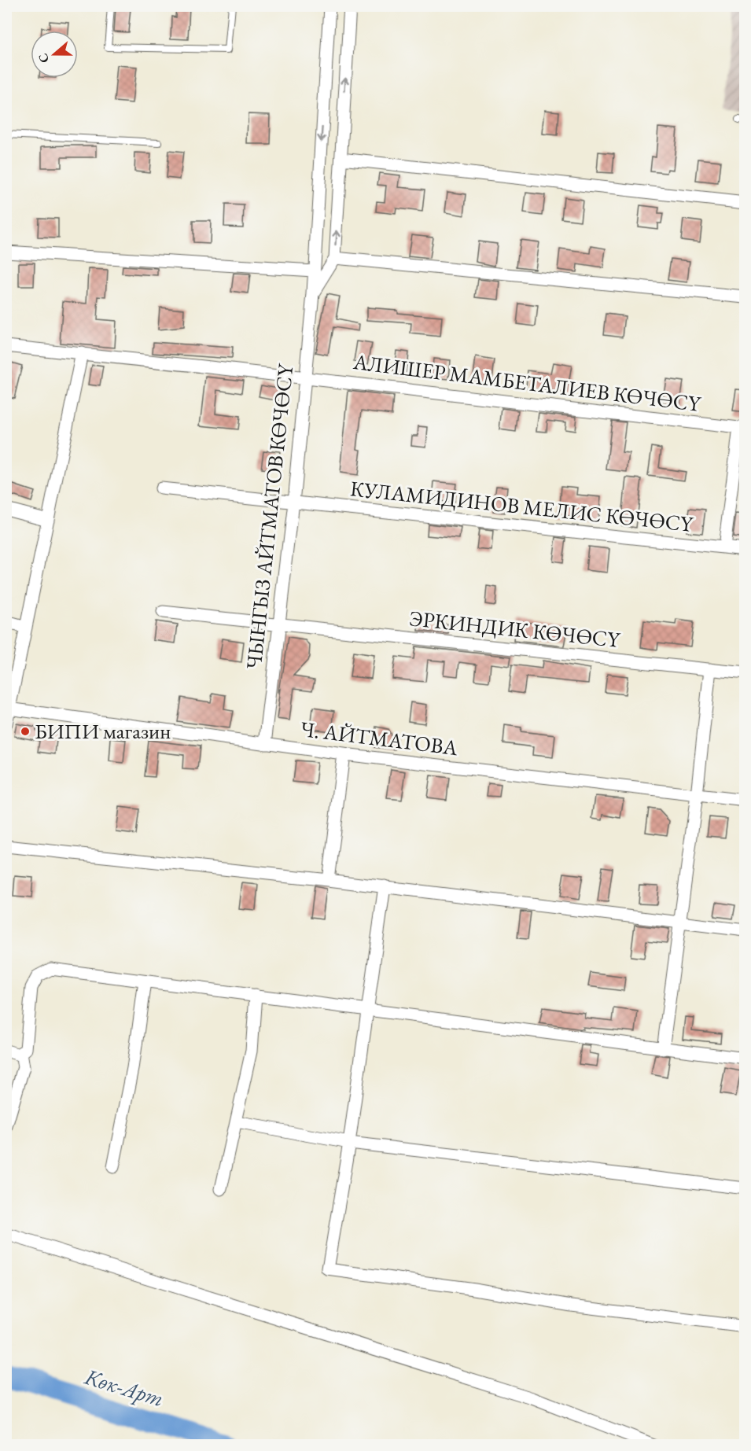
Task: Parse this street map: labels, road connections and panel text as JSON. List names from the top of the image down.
{
  "streets": {
    "street": [
      "АЛИШЕР МАМБЕТАЛИЕВ КӨЧӨСҮ",
      "КУЛАМИДИНОВ МЕЛИС КӨЧӨСҮ",
      "ЧЫНГЫЗ АЙТМАТОВ КӨЧӨСҮ",
      "ЭРКИНДИК КӨЧӨСҮ",
      "Ч. АЙТМАТОВА"
    ]
  },
  "crossings": [
    ["АЛИШЕР МАМБЕТАЛИЕВ КӨЧӨСҮ", "ЧЫНГЫЗ АЙТМАТОВ КӨЧӨСҮ"],
    ["КУЛАМИДИНОВ МЕЛИС КӨЧӨСҮ", "ЧЫНГЫЗ АЙТМАТОВ КӨЧӨСҮ"],
    ["ЧЫНГЫЗ АЙТМАТОВ КӨЧӨСҮ", "ЭРКИНДИК КӨЧӨСҮ"],
    ["ЧЫНГЫЗ АЙТМАТОВ КӨЧӨСҮ", "Ч. АЙТМАТОВА"]
  ],
  "water": ["Көк-Арт"],
  "places": ["БИПИ магазин"],
  "north": "left"
}
